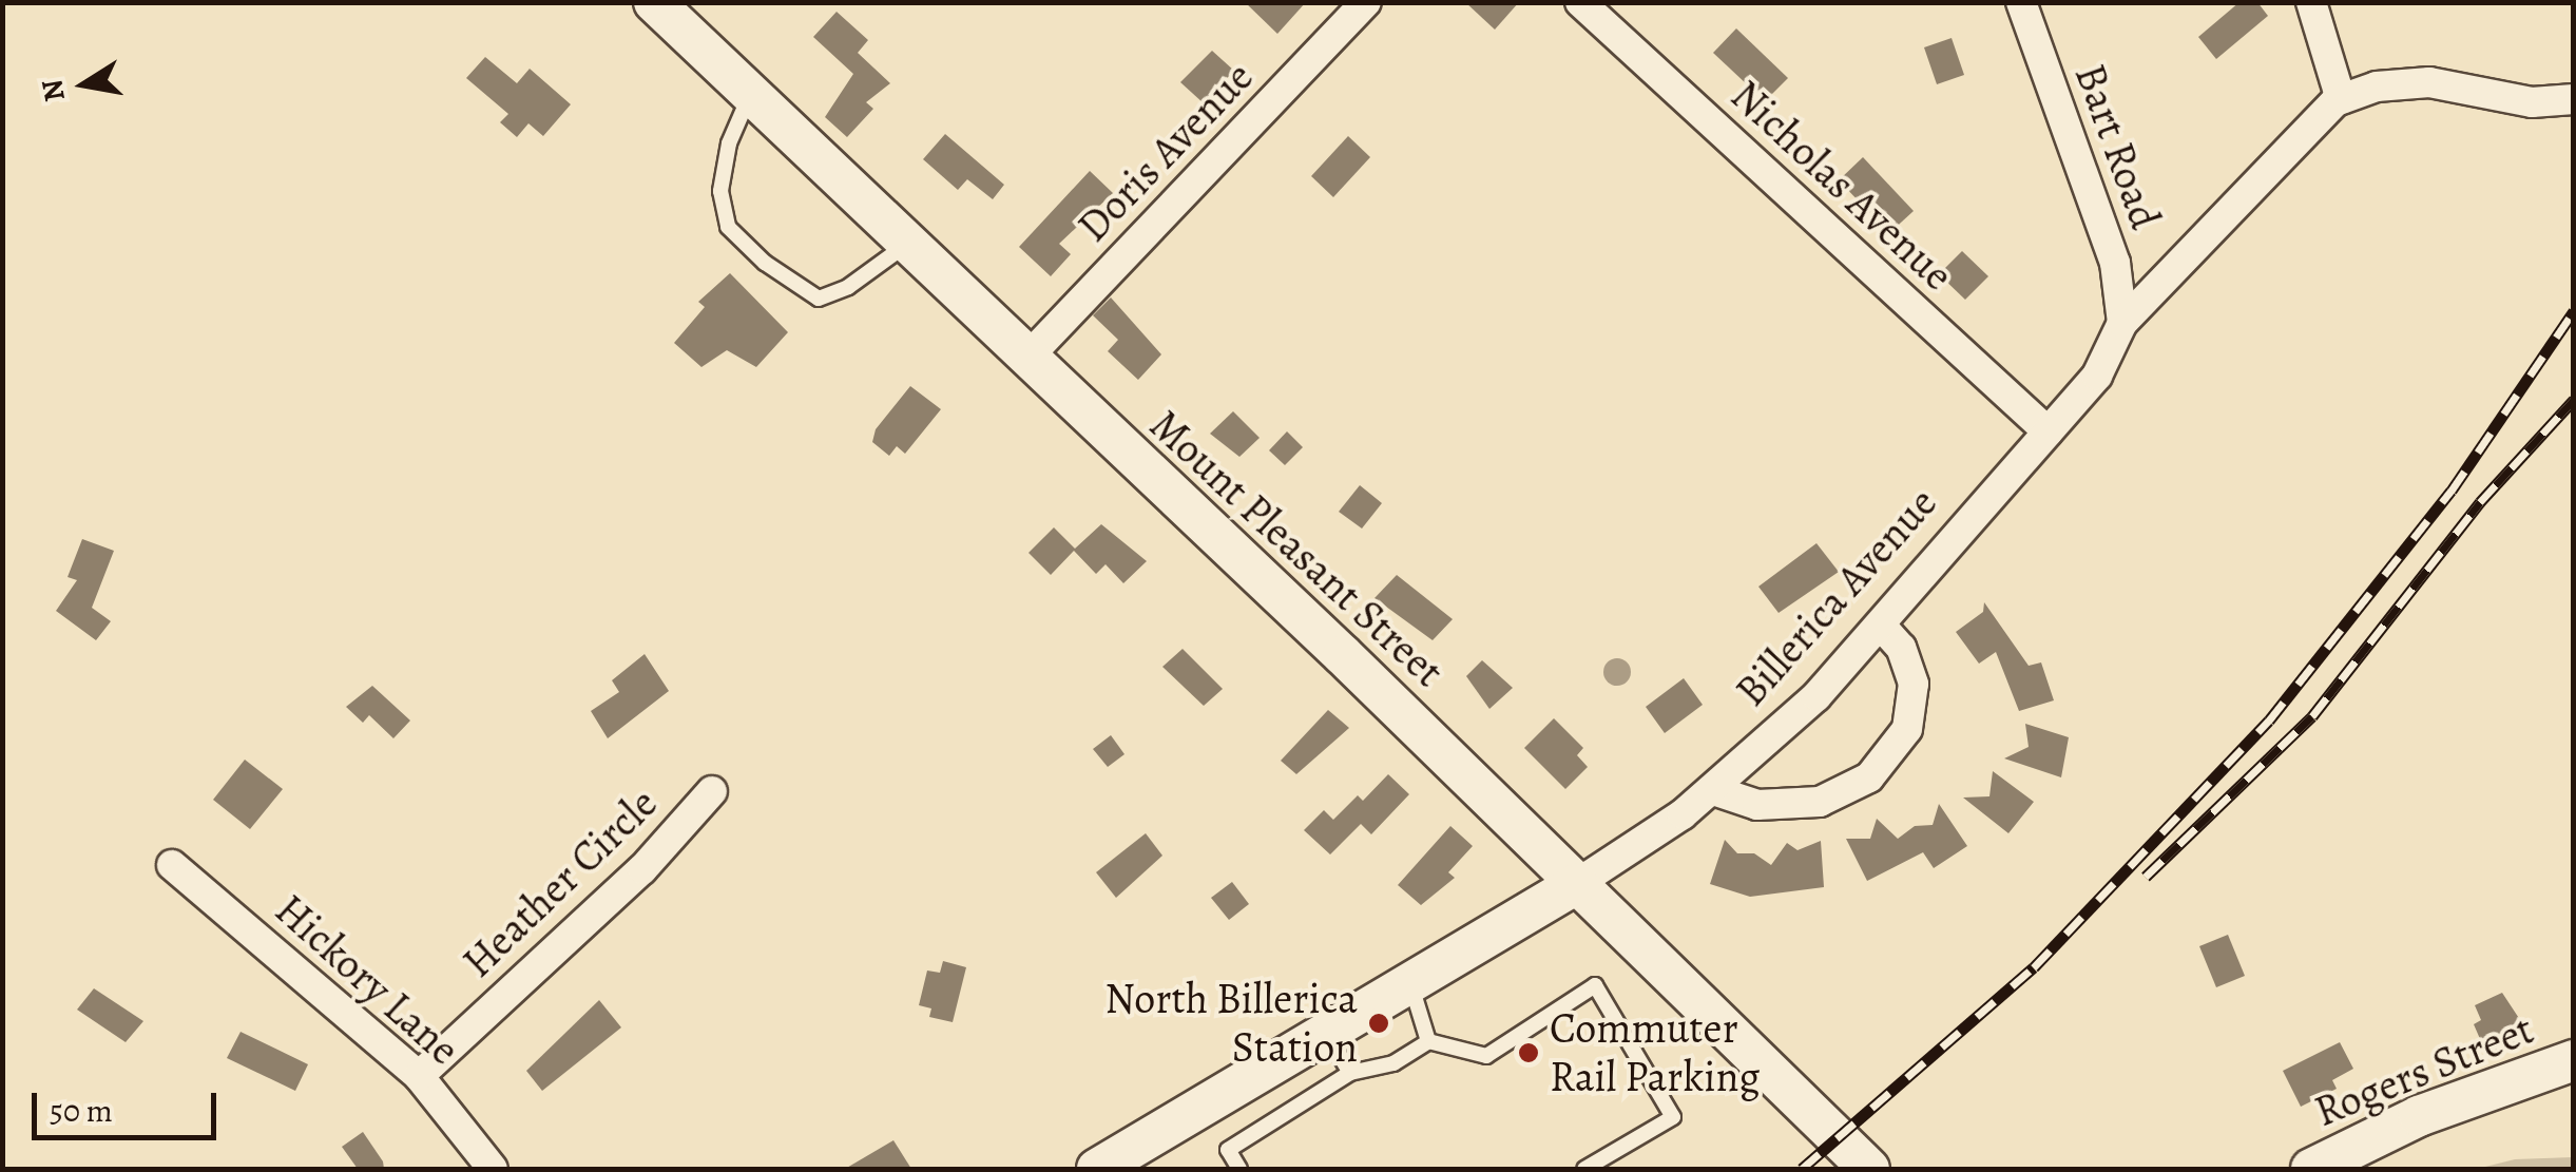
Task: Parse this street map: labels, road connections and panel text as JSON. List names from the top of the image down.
{
  "streets": {
    "main road": ["Mount Pleasant Street", "Billerica Avenue", "Rogers Street"],
    "street": [
      "Bart Road",
      "Doris Avenue",
      "Nicholas Avenue",
      "Heather Circle",
      "Hickory Lane"
    ]
  },
  "crossings": [
    ["Bart Road", "Billerica Avenue"],
    ["Doris Avenue", "Mount Pleasant Street"],
    ["Nicholas Avenue", "Billerica Avenue"],
    ["Mount Pleasant Street", "Billerica Avenue"],
    ["Heather Circle", "Hickory Lane"]
  ],
  "places": ["North Billerica Station", "Commuter Rail Parking"],
  "scale_bar": "50 m",
  "north": "left"
}
